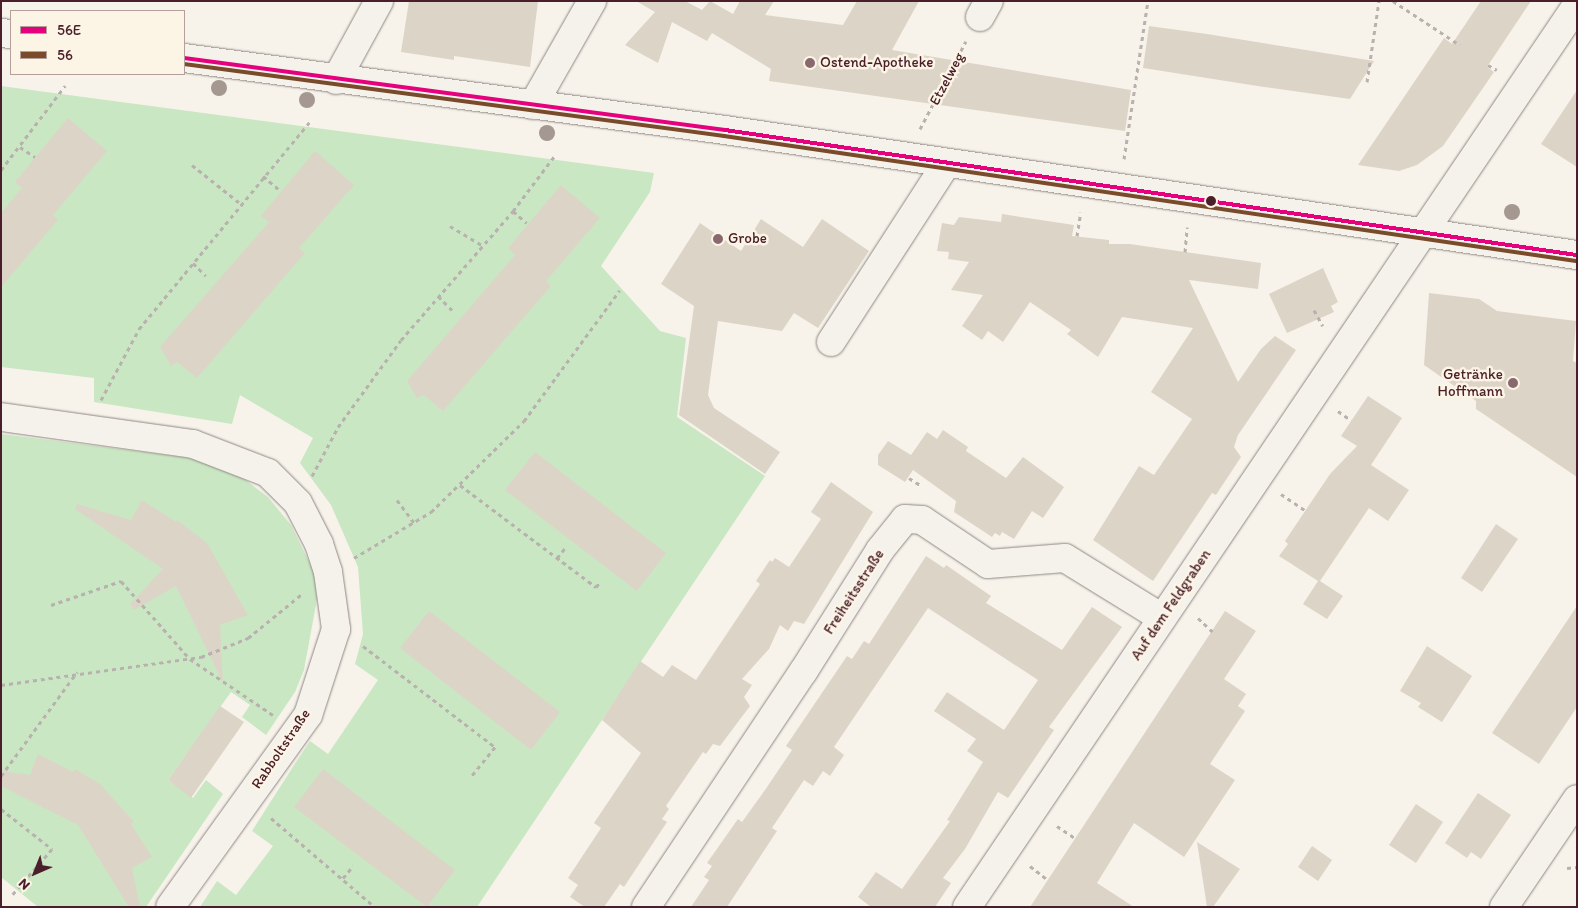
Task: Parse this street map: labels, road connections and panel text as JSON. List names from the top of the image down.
{
  "streets": {
    "street": ["Freiheitsstraße", "Auf dem Feldgraben", "Rabboltstraße"],
    "path": ["Etzelweg"]
  },
  "crossings": [
    ["Freiheitsstraße", "Auf dem Feldgraben"]
  ],
  "places": ["Ostend-Apotheke", "Grobe", "Getränke Hoffmann"],
  "lines": ["transit line 56E", "transit line 56"],
  "legend": ["56E", "56"],
  "north": "bottom left"
}
